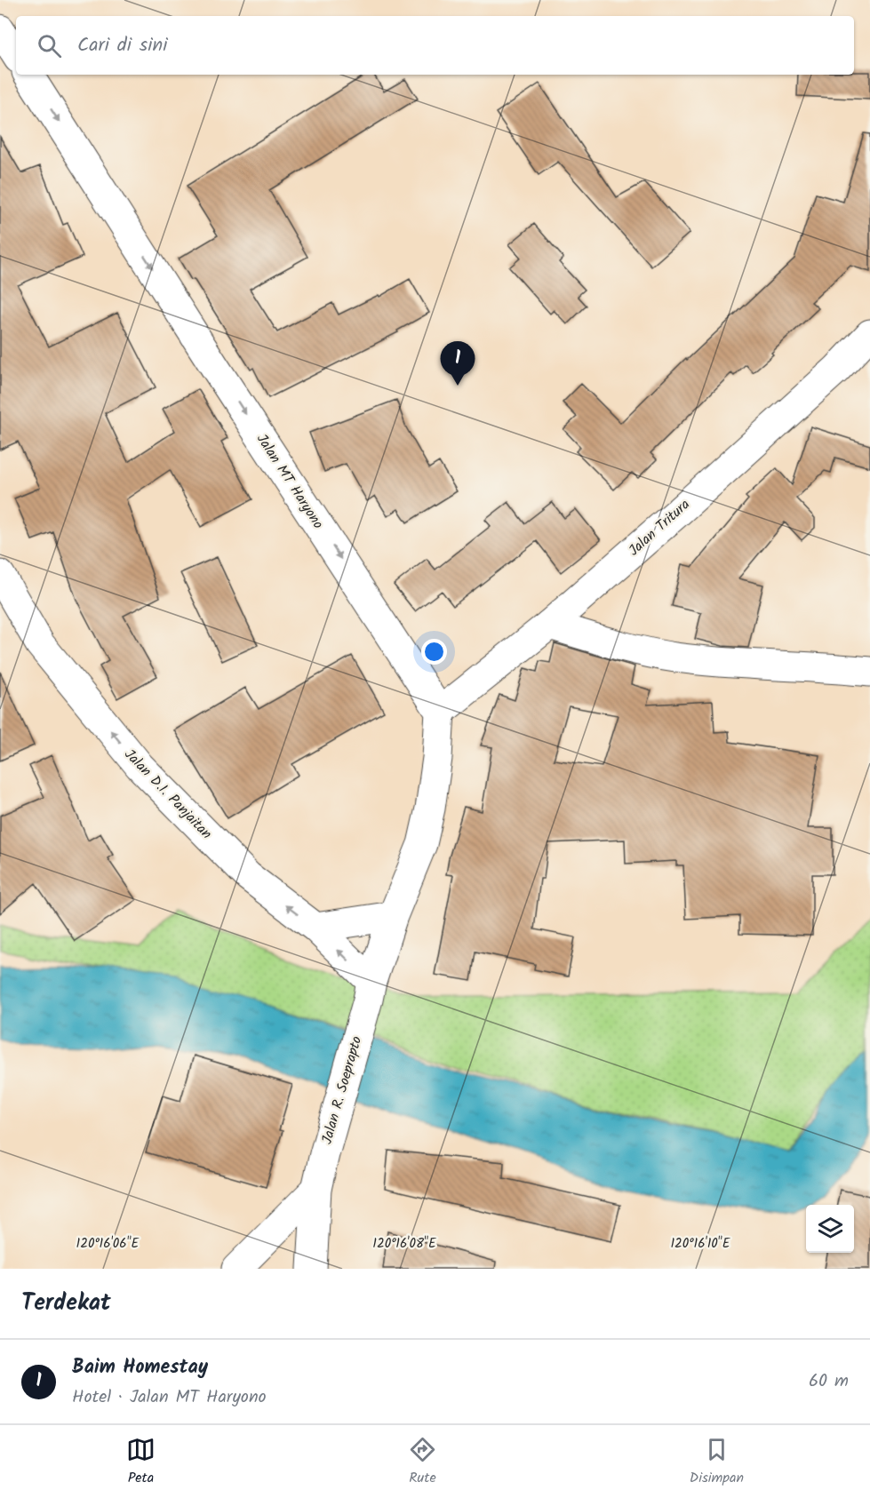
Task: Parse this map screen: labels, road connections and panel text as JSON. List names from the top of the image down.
{
  "streets": {
    "main road": [
      "Jalan MT Haryono",
      "Jalan Tritura",
      "Jalan D.I. Panjaitan",
      "Jalan R. Soeprapto"
    ]
  },
  "crossings": [
    ["Jalan MT Haryono", "Jalan Tritura"],
    ["Jalan D.I. Panjaitan", "Jalan R. Soeprapto"]
  ],
  "one_way": ["Jalan MT Haryono", "Jalan D.I. Panjaitan"],
  "page": {
    "search": "Cari di sini",
    "pins": "1",
    "heading": "Terdekat",
    "list": [
      {
        "mark": "1",
        "name": "Baim Homestay",
        "note": "Hotel · Jalan MT Haryono",
        "value": "60 m"
      }
    ],
    "nav": ["Peta", "Rute", "Disimpan"]
  },
  "coordinates": ["120°16'06\"E", "120°16'08\"E", "120°16'10\"E"]
}
